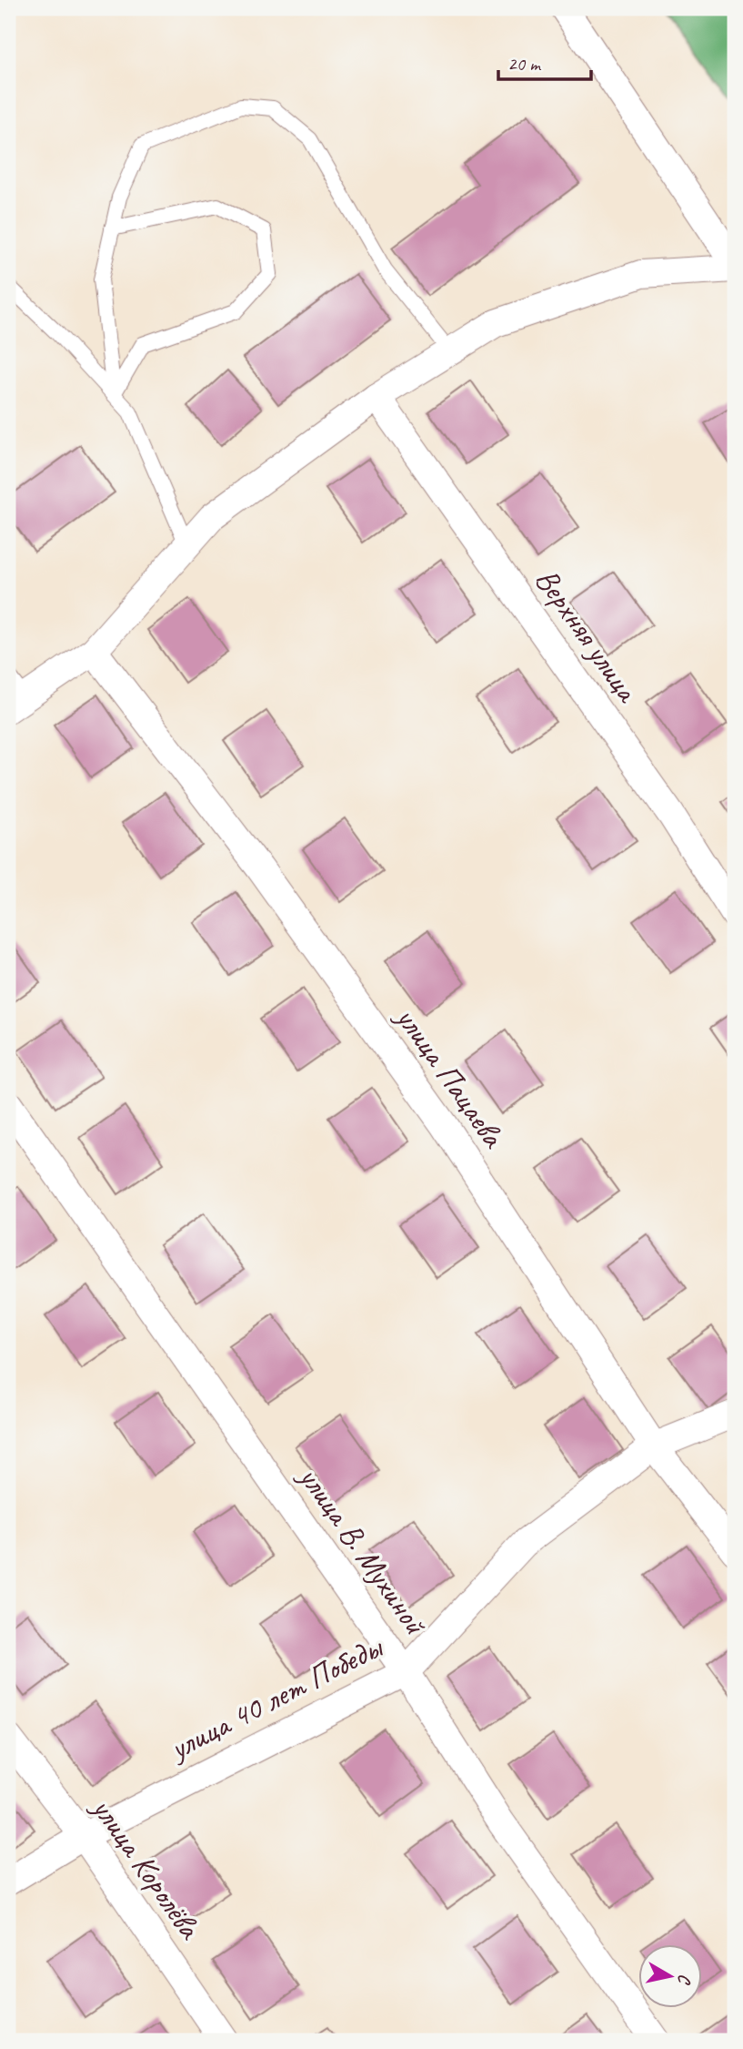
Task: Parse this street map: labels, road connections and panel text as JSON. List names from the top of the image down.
{
  "streets": {
    "street": [
      "Верхняя улица",
      "улица Пацаева",
      "улица В. Мухиной",
      "улица 40 лет Победы",
      "улица Королёва"
    ]
  },
  "crossings": [
    ["улица Пацаева", "улица 40 лет Победы"],
    ["улица В. Мухиной", "улица 40 лет Победы"],
    ["улица 40 лет Победы", "улица Королёва"]
  ],
  "scale_bar": "20 m",
  "north": "right"
}
